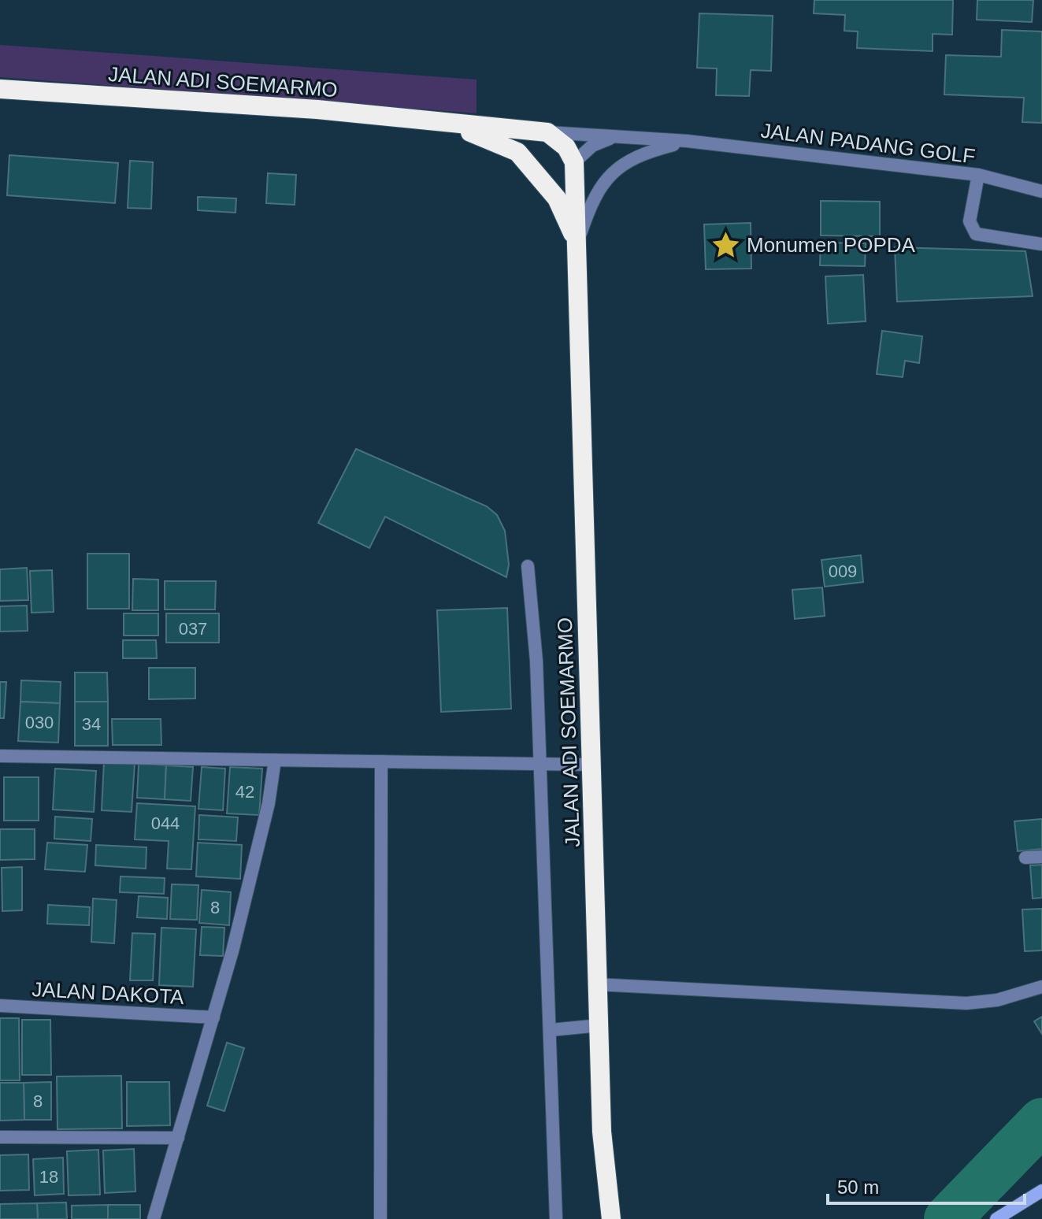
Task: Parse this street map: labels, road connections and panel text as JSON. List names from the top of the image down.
{
  "streets": {
    "highway": ["JALAN ADI SOEMARMO"],
    "street": ["JALAN PADANG GOLF", "JALAN DAKOTA"]
  },
  "crossings": [
    ["JALAN ADI SOEMARMO", "JALAN PADANG GOLF"]
  ],
  "places": {
    "place": ["Monumen POPDA"]
  },
  "house_numbers": [
    "009",
    "037",
    "030",
    "34",
    "42",
    "044",
    "8",
    "8",
    "18"
  ],
  "scale_bar": "50 m"
}
